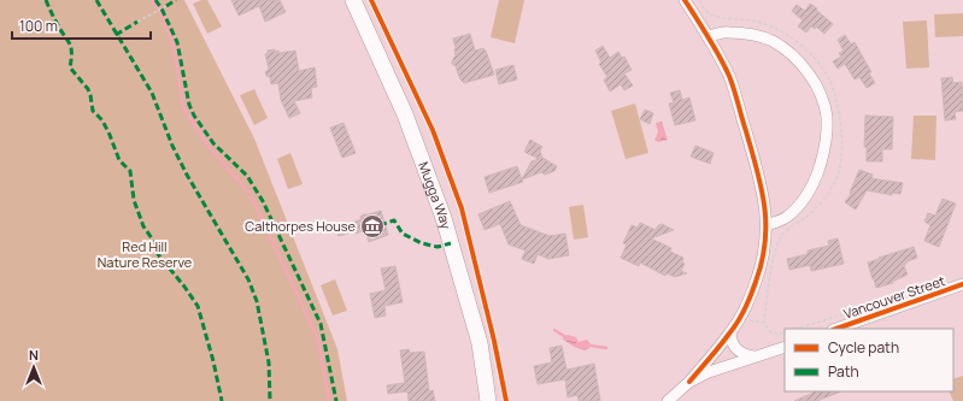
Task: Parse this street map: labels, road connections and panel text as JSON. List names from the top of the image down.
{
  "streets": {
    "main road": ["Mugga Way"],
    "street": ["Vancouver Street"]
  },
  "parks": ["Red Hill Nature Reserve"],
  "places": {
    "museum": ["Calthorpes House"]
  },
  "legend": ["Cycle path", "Path"],
  "scale_bar": "100 m",
  "north": "top"
}
